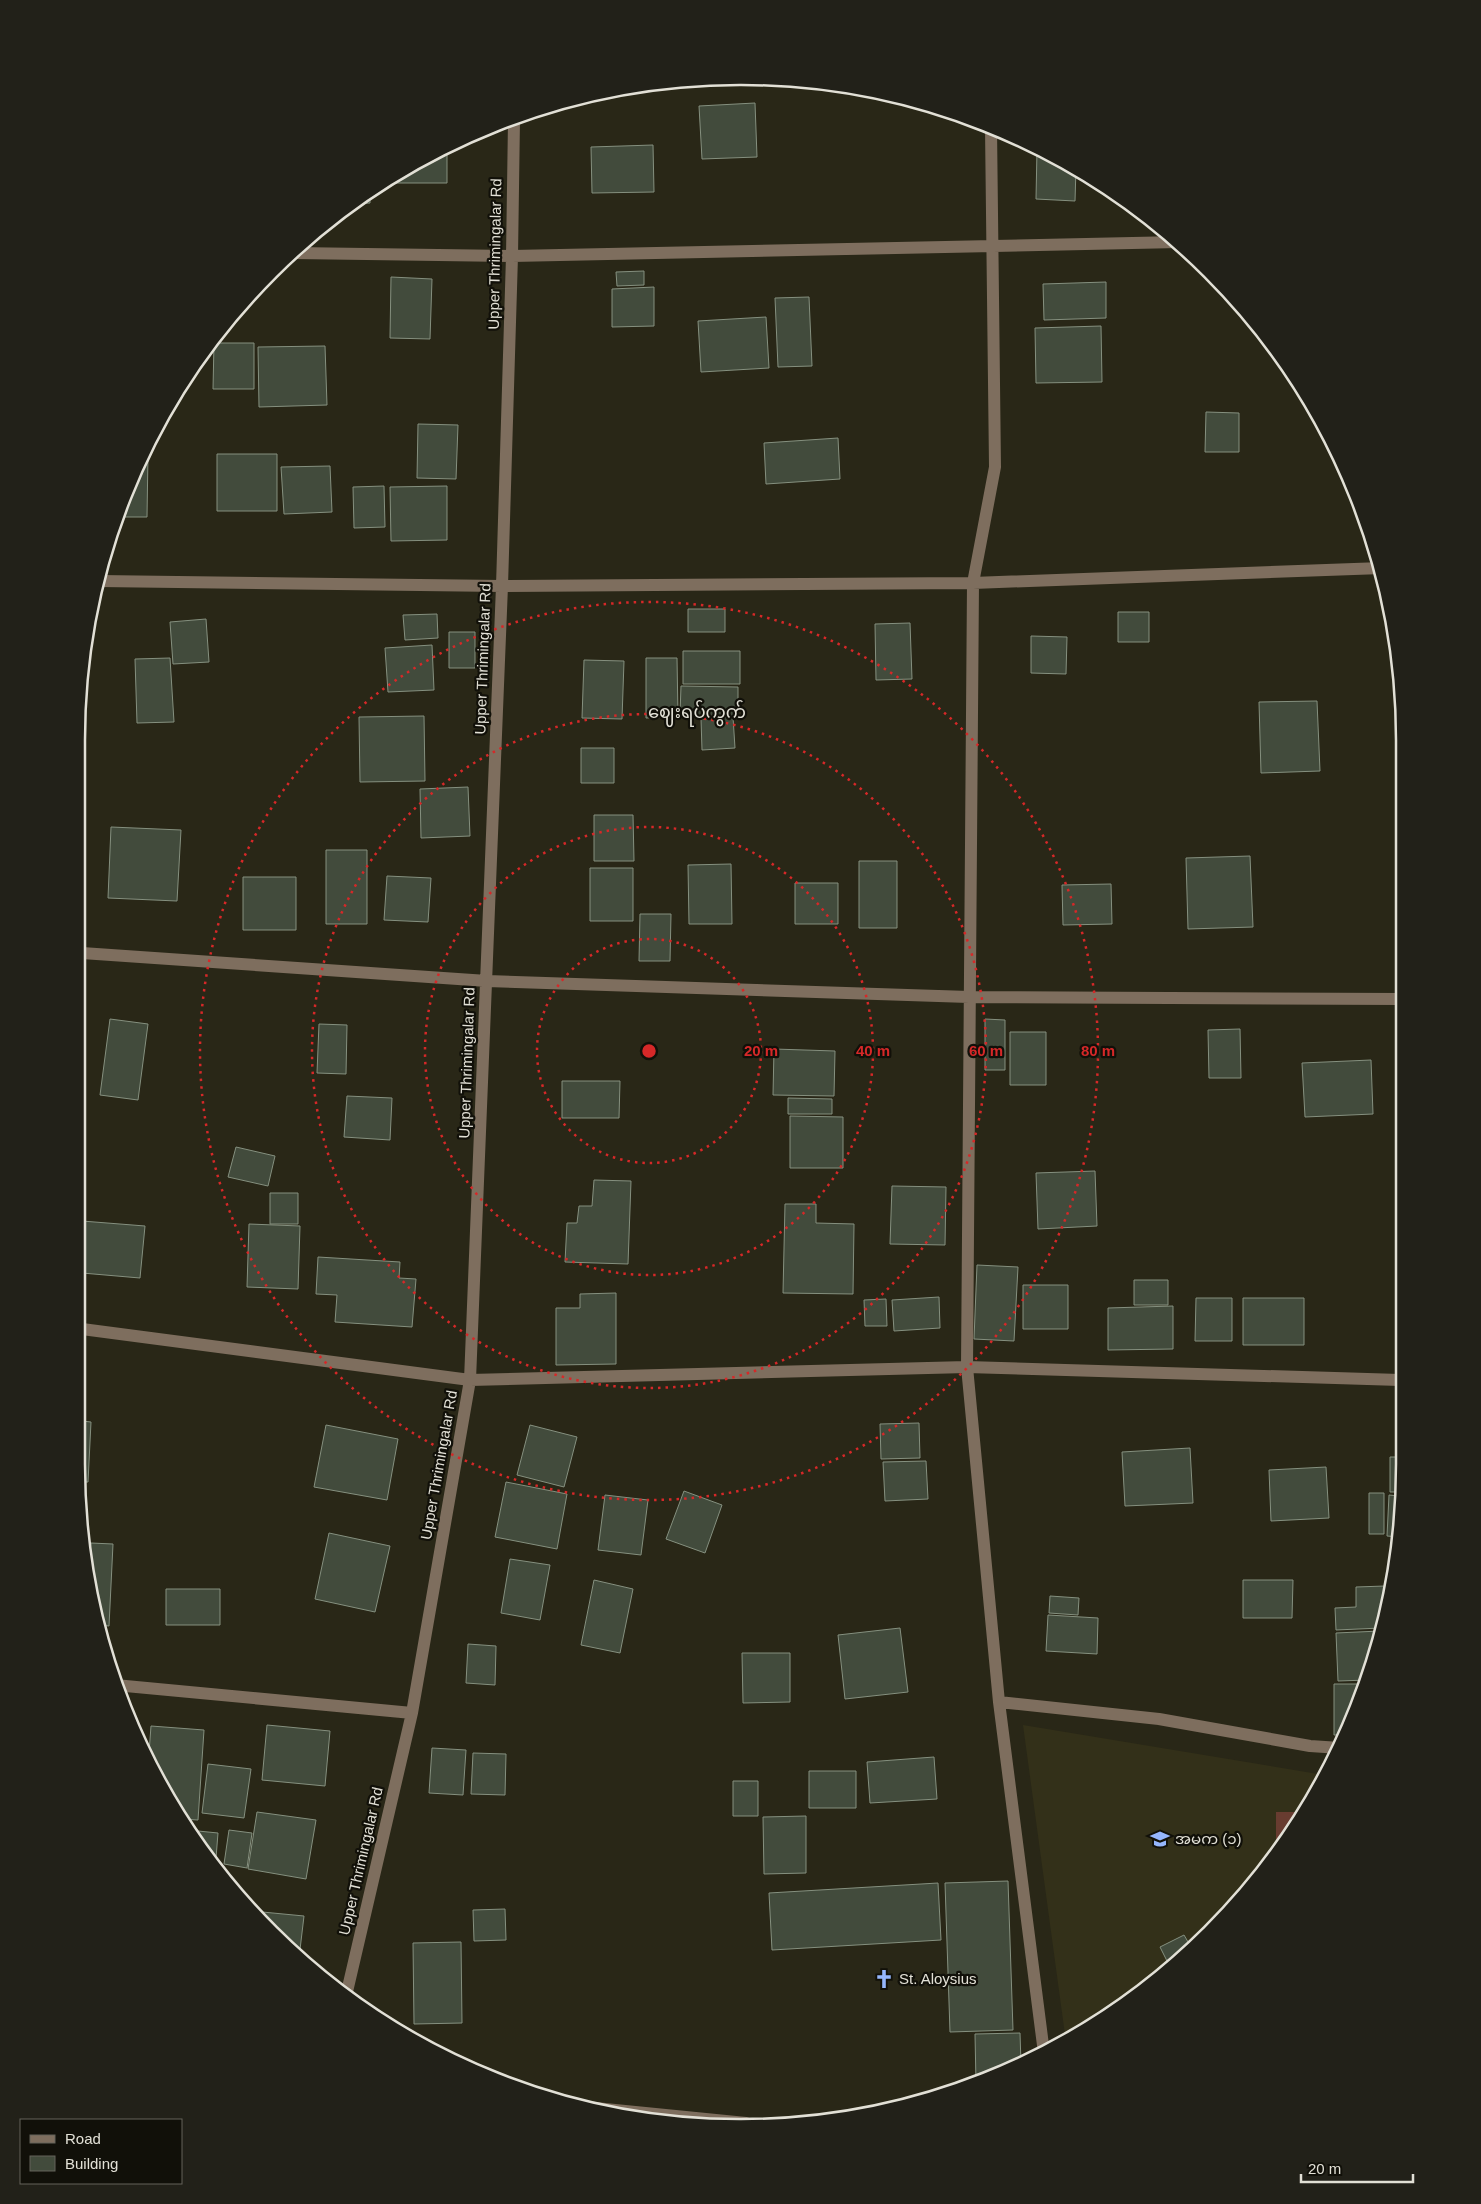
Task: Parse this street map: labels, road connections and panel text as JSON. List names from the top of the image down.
{
  "streets": {
    "street": ["Upper Thrimingalar Rd"]
  },
  "districts": ["ဈေးရပ်ကွက်"],
  "places": {
    "school or university": ["အမက (၁)"],
    "church": ["St. Aloysius"]
  },
  "legend": ["Road", "Building"],
  "scale_bar": "20 m",
  "rings": [
    "20 m",
    "40 m",
    "60 m",
    "80 m"
  ]
}
